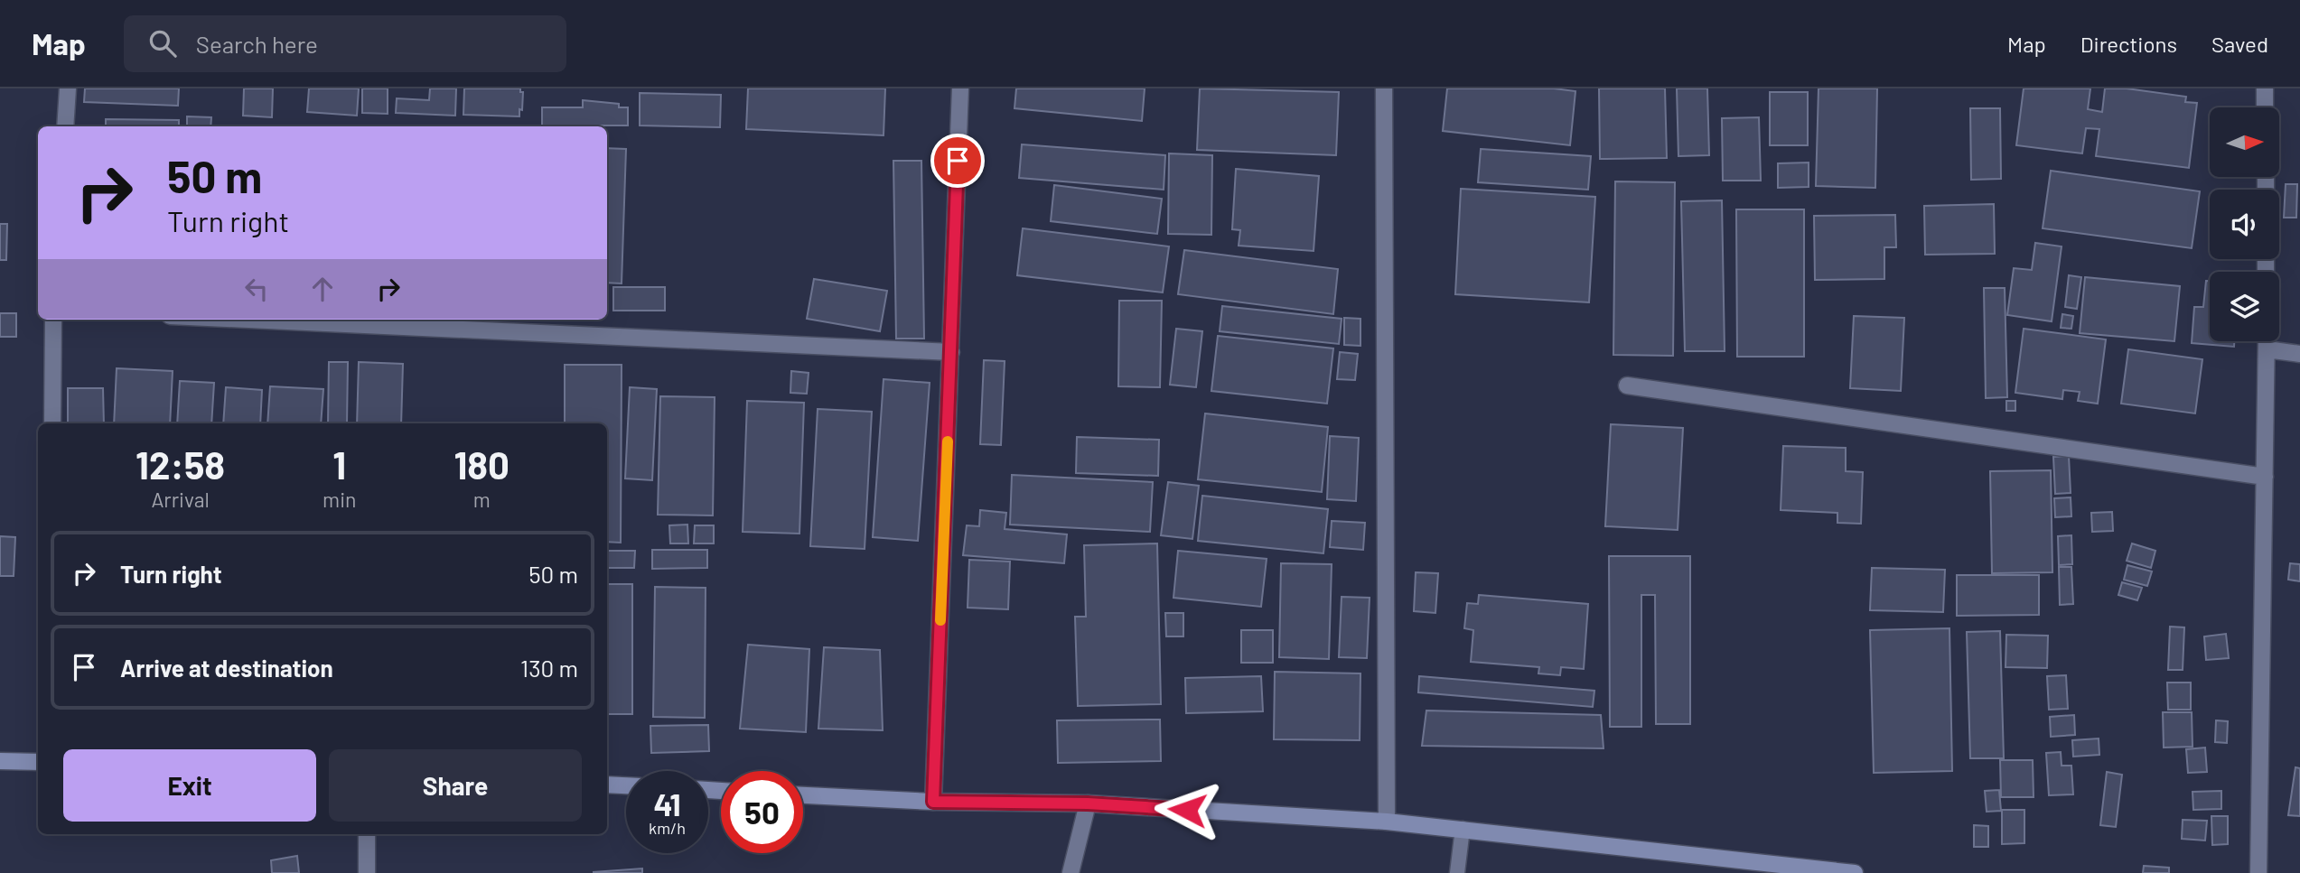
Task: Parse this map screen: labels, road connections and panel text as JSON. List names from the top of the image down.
{
  "north": "right",
  "page": {
    "header": "Map",
    "search": "Search here",
    "nav": ["Map", "Directions", "Saved"],
    "turn": ["50 m", "Turn right"],
    "eta": [
      "12:58",
      "Arrival",
      "1",
      "min",
      "180",
      "m"
    ],
    "list": [
      {
        "name": "Turn right",
        "value": "50 m"
      },
      {
        "name": "Arrive at destination",
        "value": "130 m"
      }
    ],
    "buttons": ["Exit", "Share"],
    "speed": "41 km/h",
    "limit": "50"
  }
}
